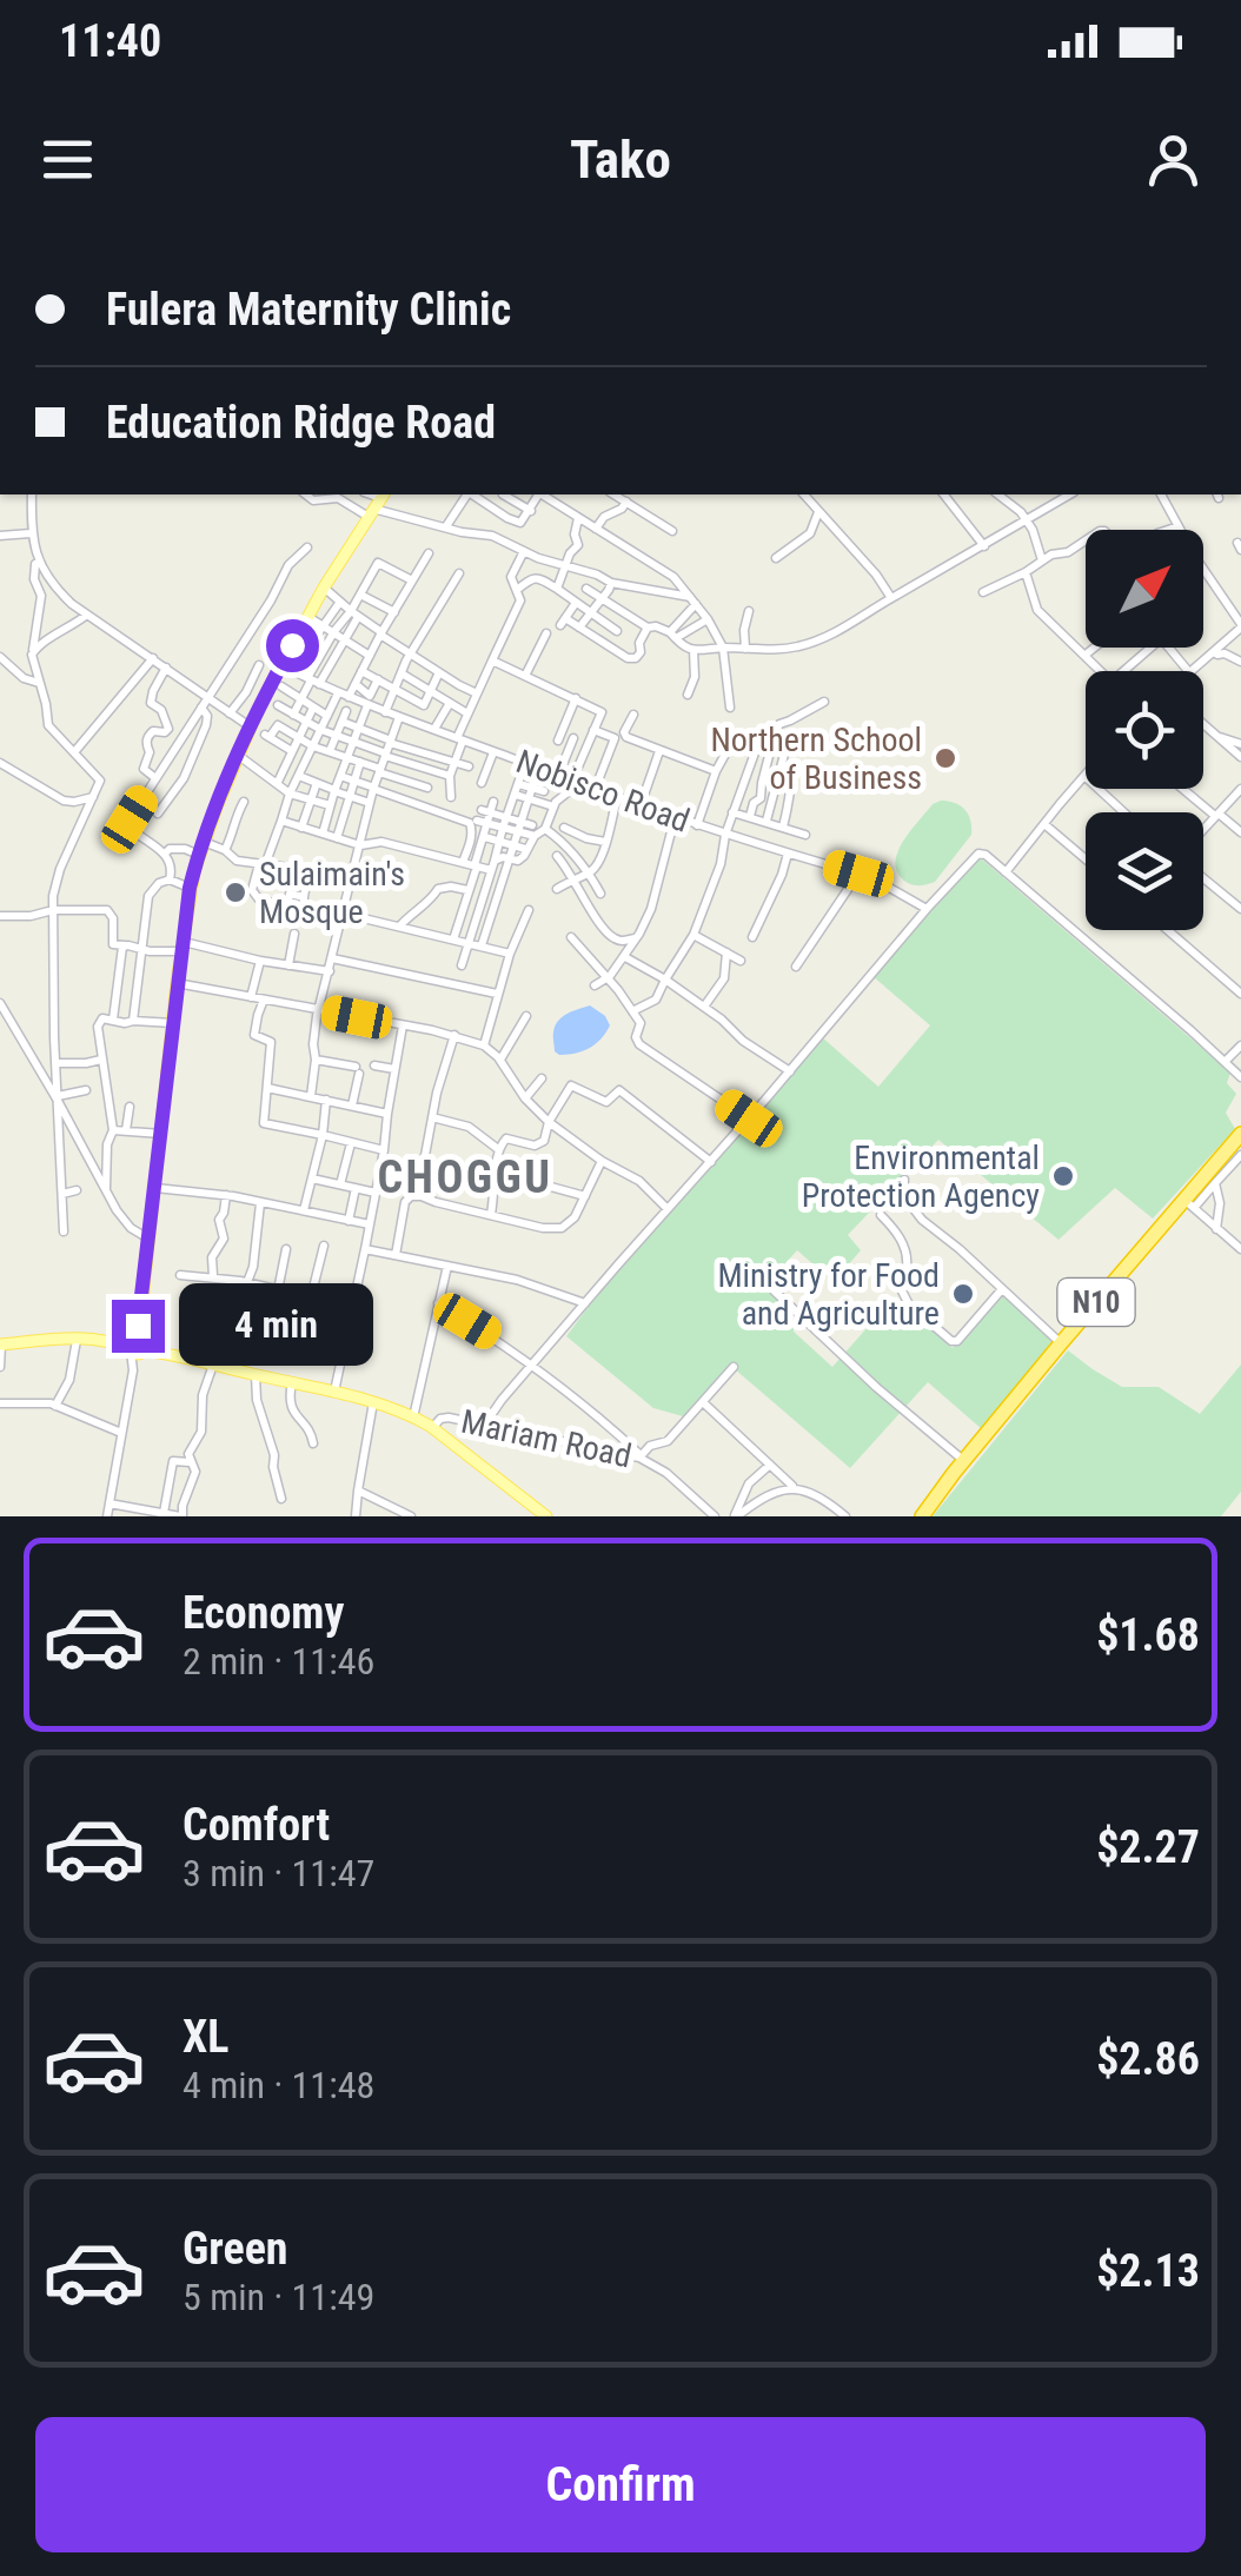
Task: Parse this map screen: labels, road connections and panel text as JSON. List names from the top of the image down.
{
  "streets": {
    "highway": ["N10"],
    "street": ["Nobisco Road", "Mariam Road"]
  },
  "districts": ["CHOGGU"],
  "places": [
    "Northern School of Business",
    "Sulaimain's Mosque",
    "Environmental Protection Agency",
    "Ministry for Food and Agriculture"
  ],
  "north": "top right",
  "page": {
    "status": "11:40",
    "header": "Tako",
    "banner": ["Fulera Maternity Clinic", "Education Ridge Road"],
    "bubble": "4 min",
    "list": [
      {
        "name": "Economy",
        "note": "2 min · 11:46",
        "value": "$1.68"
      },
      {
        "name": "Comfort",
        "note": "3 min · 11:47",
        "value": "$2.27"
      },
      {
        "name": "XL",
        "note": "4 min · 11:48",
        "value": "$2.86"
      },
      {
        "name": "Green",
        "note": "5 min · 11:49",
        "value": "$2.13"
      }
    ],
    "buttons": "Confirm"
  }
}
